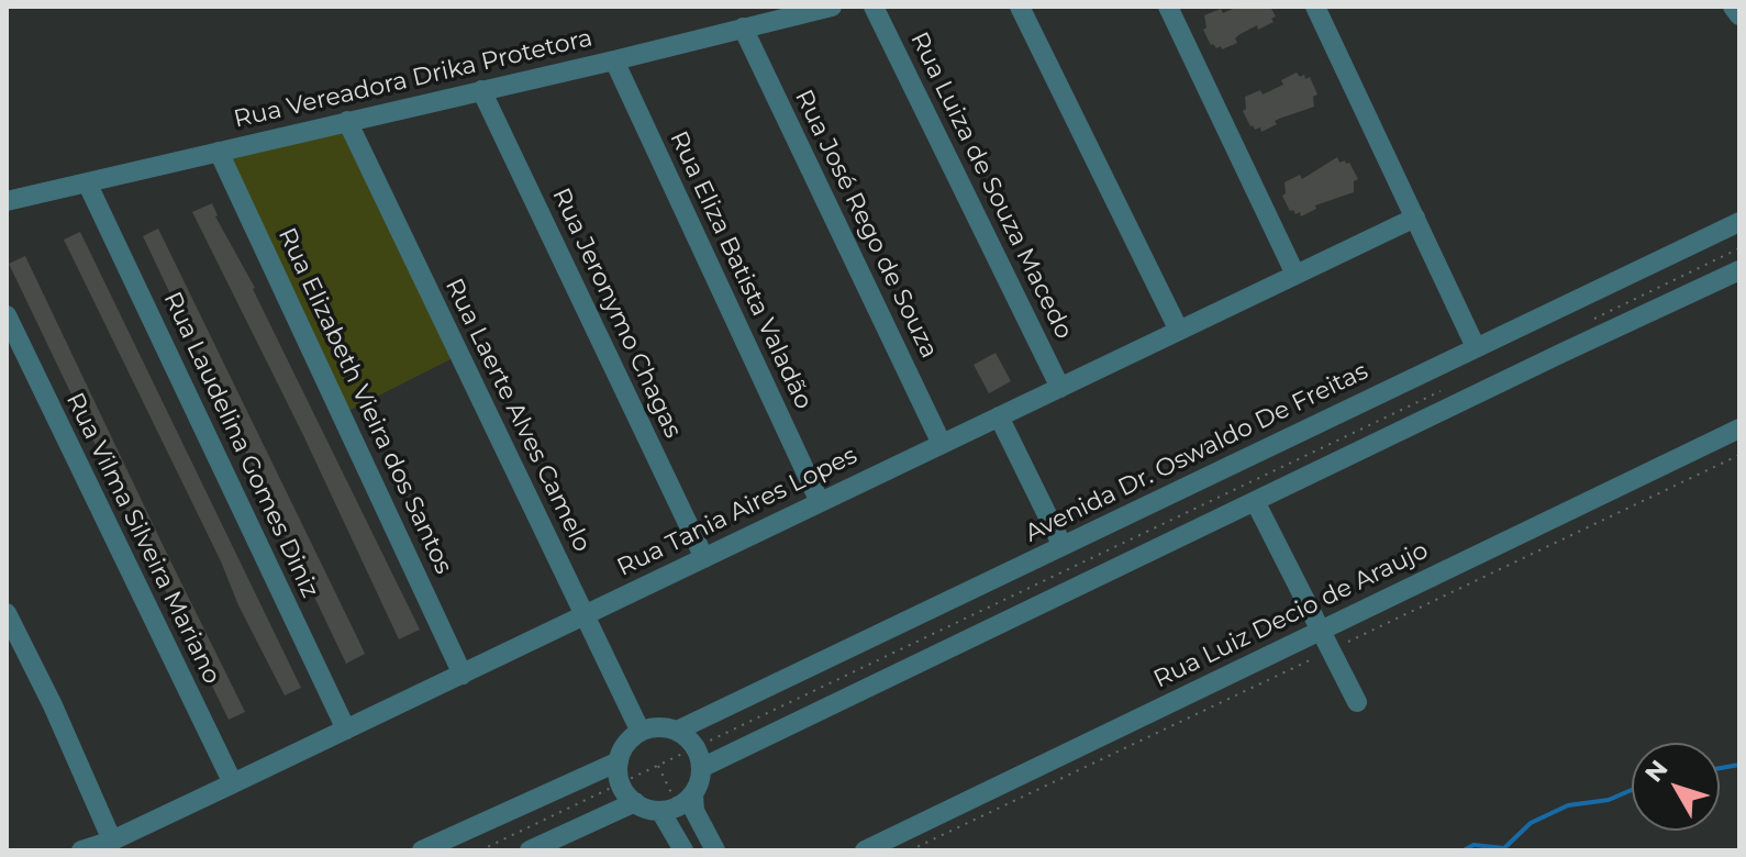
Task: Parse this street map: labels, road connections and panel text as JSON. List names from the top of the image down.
{
  "streets": {
    "street": [
      "Rua Vereadora Drika Protetora",
      "Rua Luiza de Souza Macedo",
      "Rua José Rego de Souza",
      "Rua Eliza Batista Valadão",
      "Rua Jeronymo Chagas",
      "Rua Elizabeth Vieira dos Santos",
      "Rua Laerte Alves Camelo",
      "Rua Laudelina Gomes Diniz",
      "Avenida Dr. Oswaldo De Freitas",
      "Rua Tania Aires Lopes",
      "Rua Vilma Silveira Mariano",
      "Rua Luiz Decio de Araujo"
    ]
  },
  "crossings": [
    ["Rua Vereadora Drika Protetora", "Rua José Rego de Souza"],
    ["Rua Vereadora Drika Protetora", "Rua Eliza Batista Valadão"],
    ["Rua Vereadora Drika Protetora", "Rua Jeronymo Chagas"],
    ["Rua Vereadora Drika Protetora", "Rua Elizabeth Vieira dos Santos"],
    ["Rua Vereadora Drika Protetora", "Rua Laerte Alves Camelo"],
    ["Rua Vereadora Drika Protetora", "Rua Laudelina Gomes Diniz"],
    ["Rua Luiza de Souza Macedo", "Rua Tania Aires Lopes"],
    ["Rua José Rego de Souza", "Rua Tania Aires Lopes"],
    ["Rua Eliza Batista Valadão", "Rua Tania Aires Lopes"],
    ["Rua Jeronymo Chagas", "Rua Tania Aires Lopes"],
    ["Rua Elizabeth Vieira dos Santos", "Rua Tania Aires Lopes"],
    ["Rua Laerte Alves Camelo", "Rua Tania Aires Lopes"],
    ["Rua Laudelina Gomes Diniz", "Rua Tania Aires Lopes"],
    ["Rua Tania Aires Lopes", "Rua Vilma Silveira Mariano"]
  ],
  "north": "top left"
}
